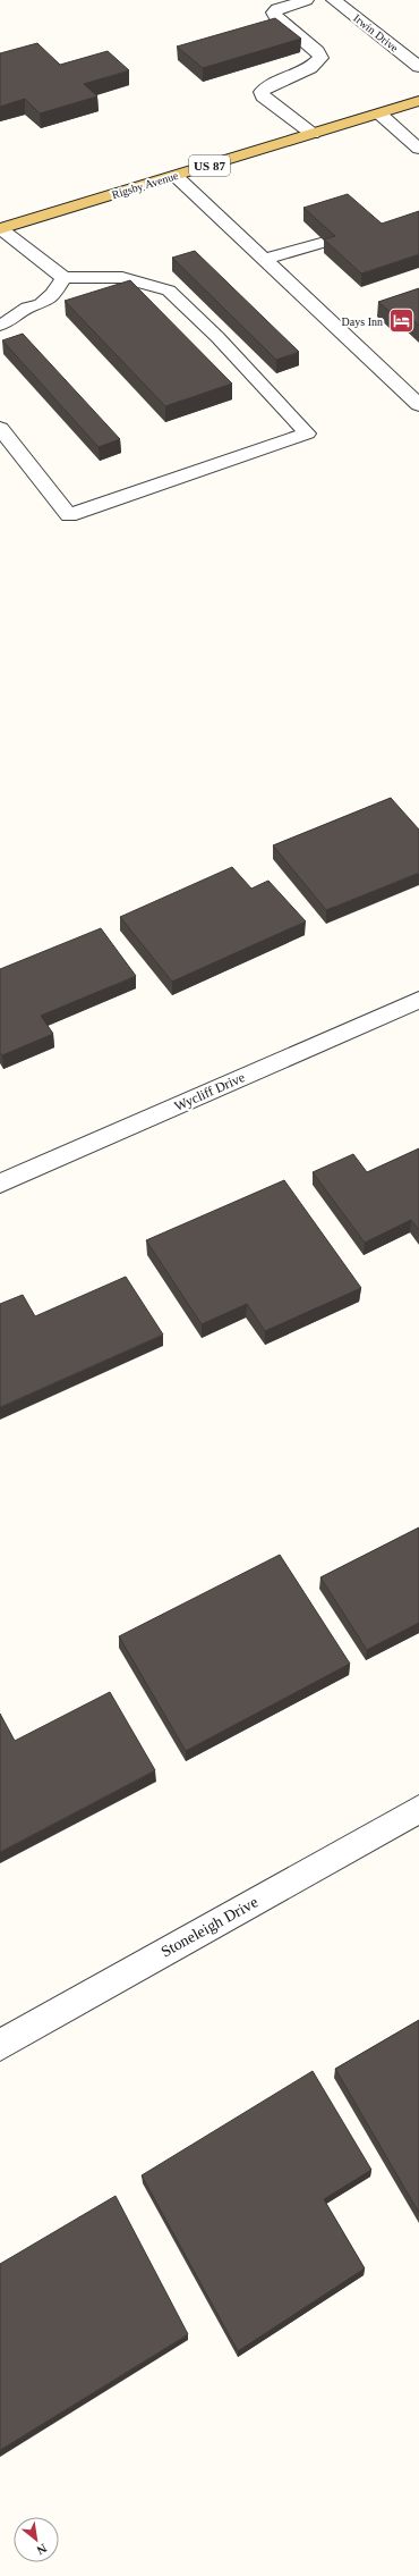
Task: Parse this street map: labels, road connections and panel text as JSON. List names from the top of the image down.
{
  "streets": {
    "main road": ["US 87", "Rigsby Avenue"],
    "street": ["Irwin Drive", "Wycliff Drive", "Stoneleigh Drive"]
  },
  "places": {
    "hotel": ["Days Inn"]
  },
  "north": "bottom right"
}
